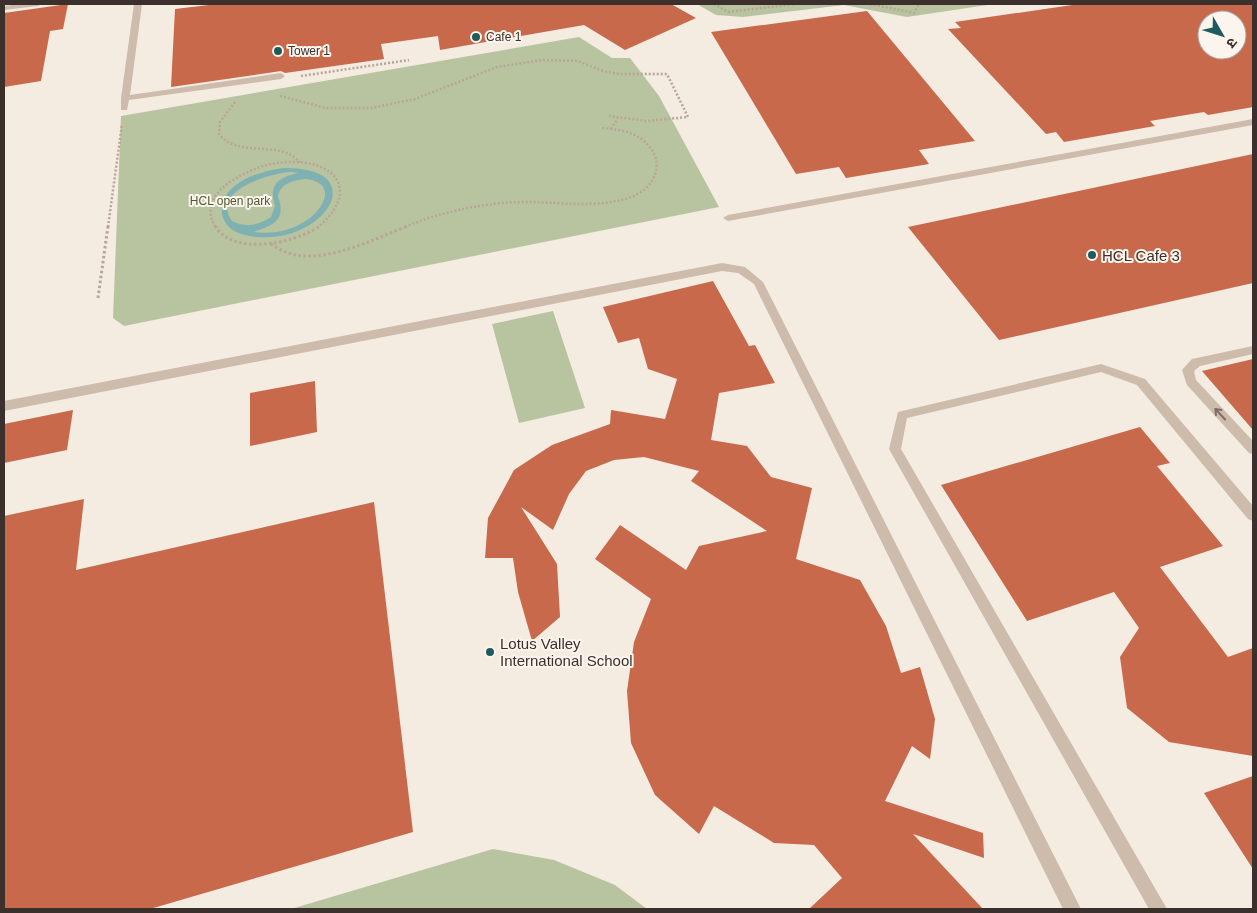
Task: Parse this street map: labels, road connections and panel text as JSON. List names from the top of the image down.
{
  "parks": ["HCL open park"],
  "places": [
    "Cafe 1",
    "Tower 1",
    "HCL Cafe 3",
    "Lotus Valley International School"
  ],
  "north": "bottom right"
}
